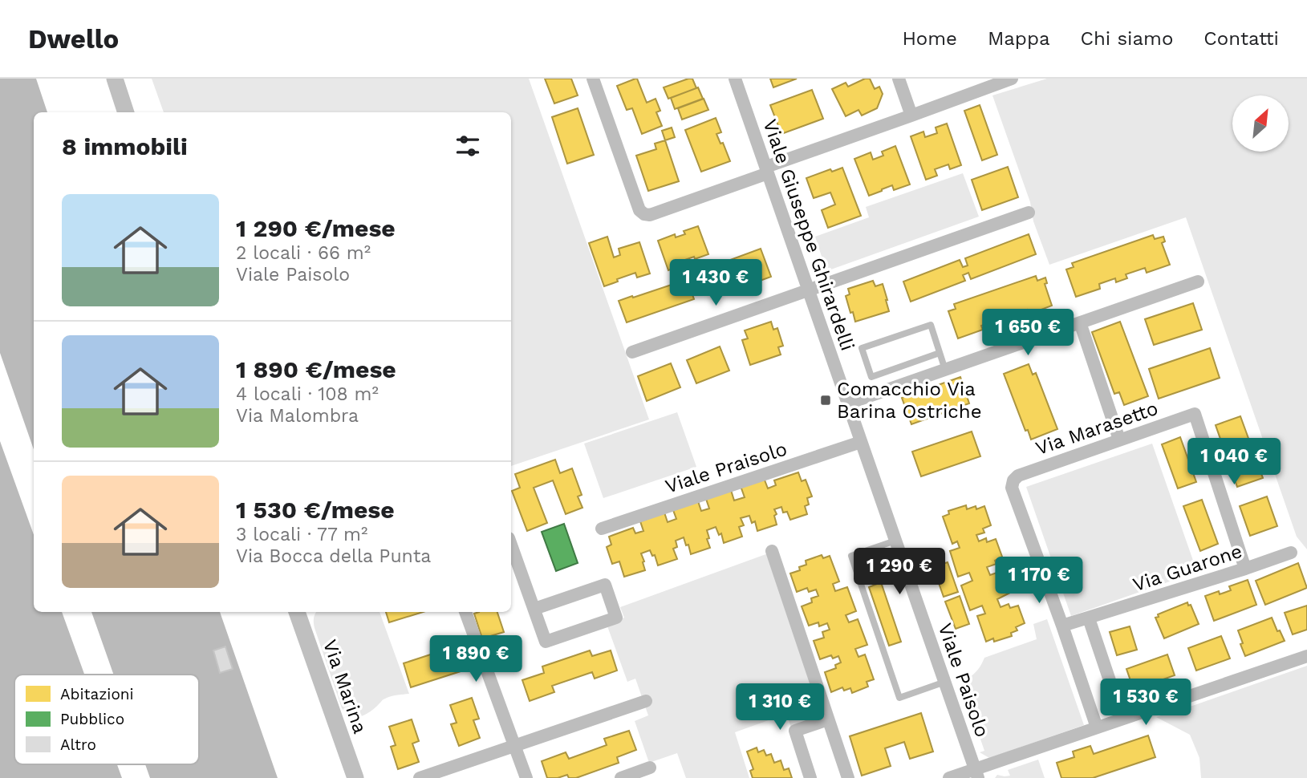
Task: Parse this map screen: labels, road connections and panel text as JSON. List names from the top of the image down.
{
  "streets": {
    "street": [
      "Viale Giuseppe Ghirardelli",
      "Via Marasetto",
      "Viale Praisolo",
      "Via Guarone",
      "Viale Paisolo",
      "Via Marina"
    ]
  },
  "crossings": [
    ["Viale Giuseppe Ghirardelli", "Viale Paisolo"],
    ["Via Marasetto", "Via Guarone"],
    ["Viale Praisolo", "Viale Paisolo"]
  ],
  "places": {
    "transit": ["Comacchio Via Barina Ostriche"]
  },
  "legend": ["Abitazioni", "Pubblico", "Altro"],
  "north": "top right",
  "page": {
    "header": "Dwello",
    "nav": [
      "Home",
      "Mappa",
      "Chi siamo",
      "Contatti"
    ],
    "heading": "8 immobili",
    "list": [
      {
        "name": "1 290 €/mese",
        "note": "2 locali · 66 m² · Viale Paisolo"
      },
      {
        "name": "1 890 €/mese",
        "note": "4 locali · 108 m² · Via Malombra"
      },
      {
        "name": "1 530 €/mese",
        "note": "3 locali · 77 m² · Via Bocca della Punta"
      }
    ],
    "price": [
      "1 430 €",
      "1 650 €",
      "1 040 €",
      "1 290 €",
      "1 170 €",
      "1 890 €",
      "1 530 €",
      "1 310 €"
    ]
  }
}
